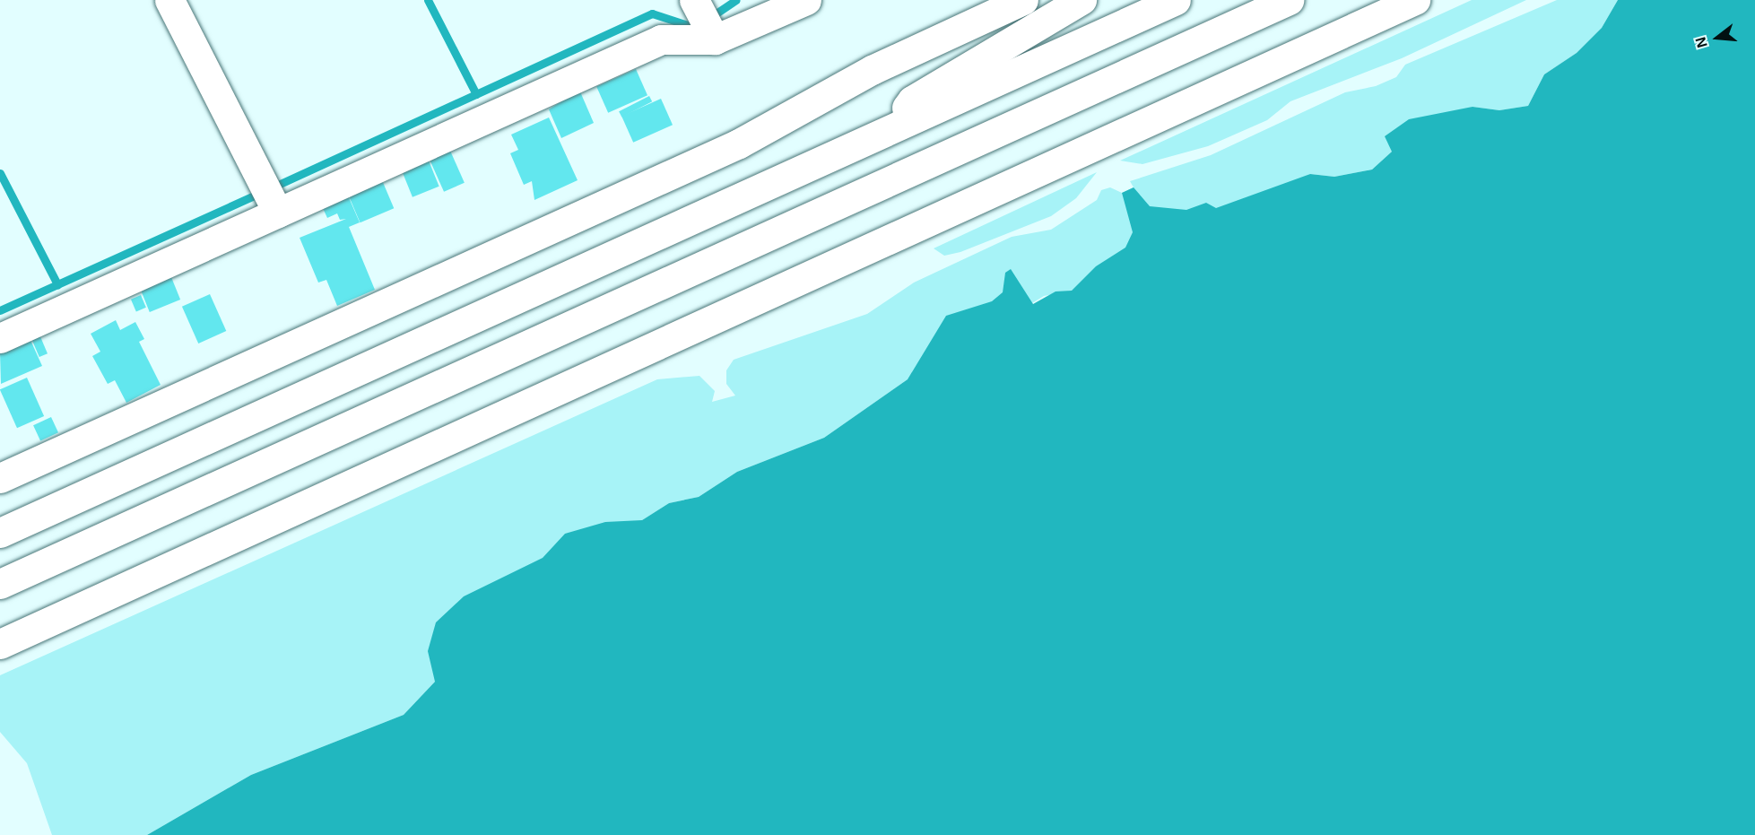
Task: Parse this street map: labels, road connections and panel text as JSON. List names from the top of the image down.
{
  "north": "left"
}
